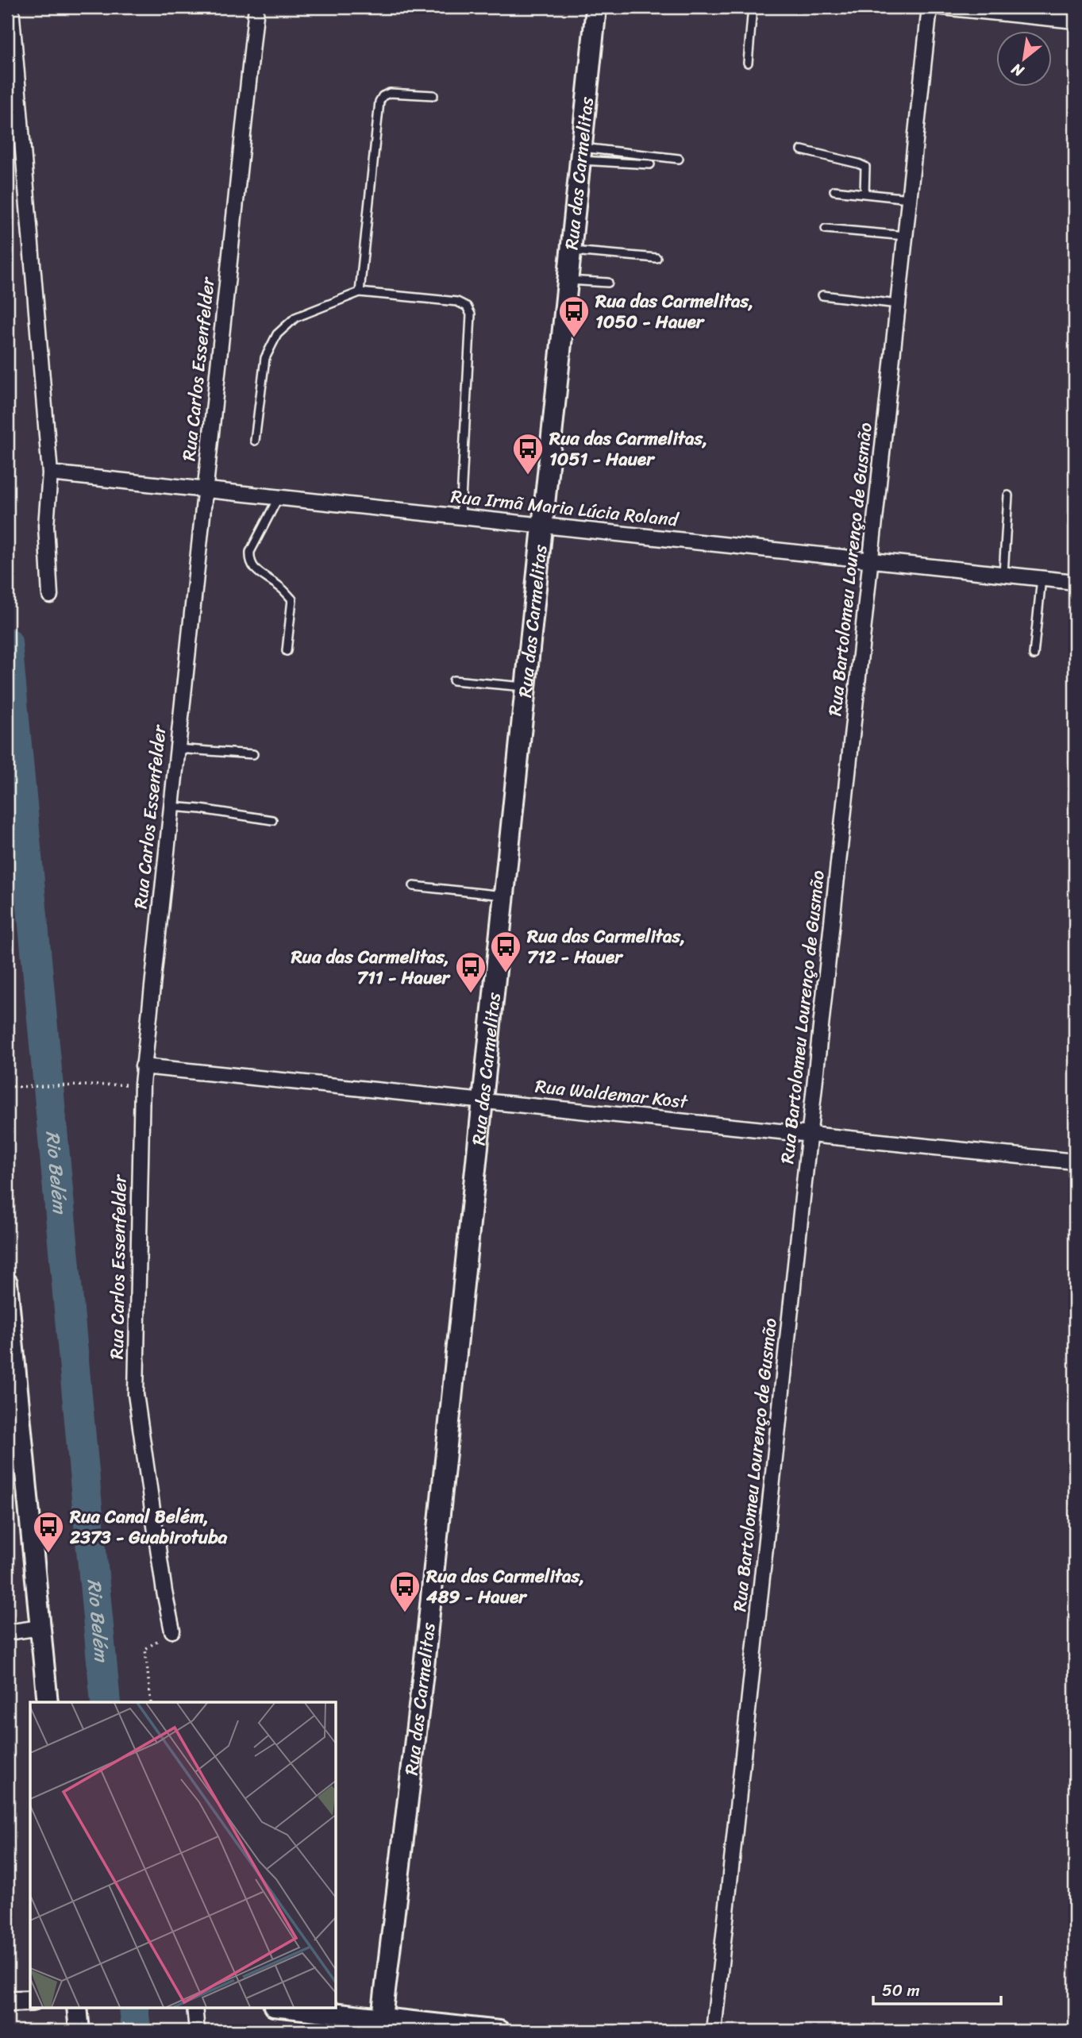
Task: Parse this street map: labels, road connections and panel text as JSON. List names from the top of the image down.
{
  "streets": {
    "street": [
      "Rua das Carmelitas",
      "Rua Carlos Essenfelder",
      "Rua Irmã Maria Lúcia Roland",
      "Rua Bartolomeu Lourenço de Gusmão",
      "Rua Waldemar Kost"
    ]
  },
  "crossings": [
    ["Rua das Carmelitas", "Rua Irmã Maria Lúcia Roland"],
    ["Rua das Carmelitas", "Rua Waldemar Kost"],
    ["Rua Carlos Essenfelder", "Rua Irmã Maria Lúcia Roland"],
    ["Rua Carlos Essenfelder", "Rua Waldemar Kost"],
    ["Rua Irmã Maria Lúcia Roland", "Rua Bartolomeu Lourenço de Gusmão"],
    ["Rua Bartolomeu Lourenço de Gusmão", "Rua Waldemar Kost"]
  ],
  "water": ["Rio Belém"],
  "places": {
    "bus stop": [
      "Rua das Carmelitas, 1050 - Hauer",
      "Rua das Carmelitas, 1051 - Hauer",
      "Rua das Carmelitas, 712 - Hauer",
      "Rua das Carmelitas, 711 - Hauer",
      "Rua Canal Belém, 2373 - Guabirotuba",
      "Rua das Carmelitas, 489 - Hauer"
    ]
  },
  "scale_bar": "50 m",
  "north": "bottom left"
}
